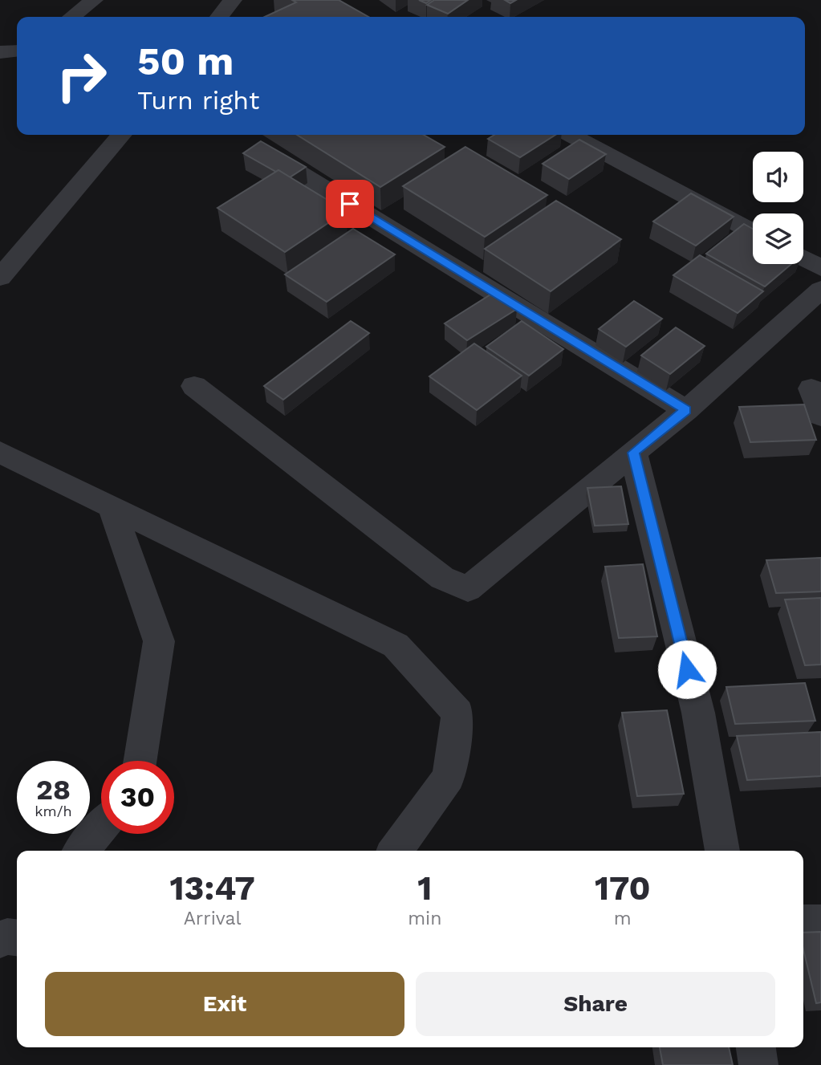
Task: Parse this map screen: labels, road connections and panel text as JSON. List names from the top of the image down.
{
  "page": {
    "turn": ["50 m", "Turn right"],
    "speed": "28 km/h",
    "limit": "30",
    "eta": [
      "13:47",
      "Arrival",
      "1",
      "min",
      "170",
      "m"
    ],
    "buttons": ["Exit", "Share"]
  }
}
